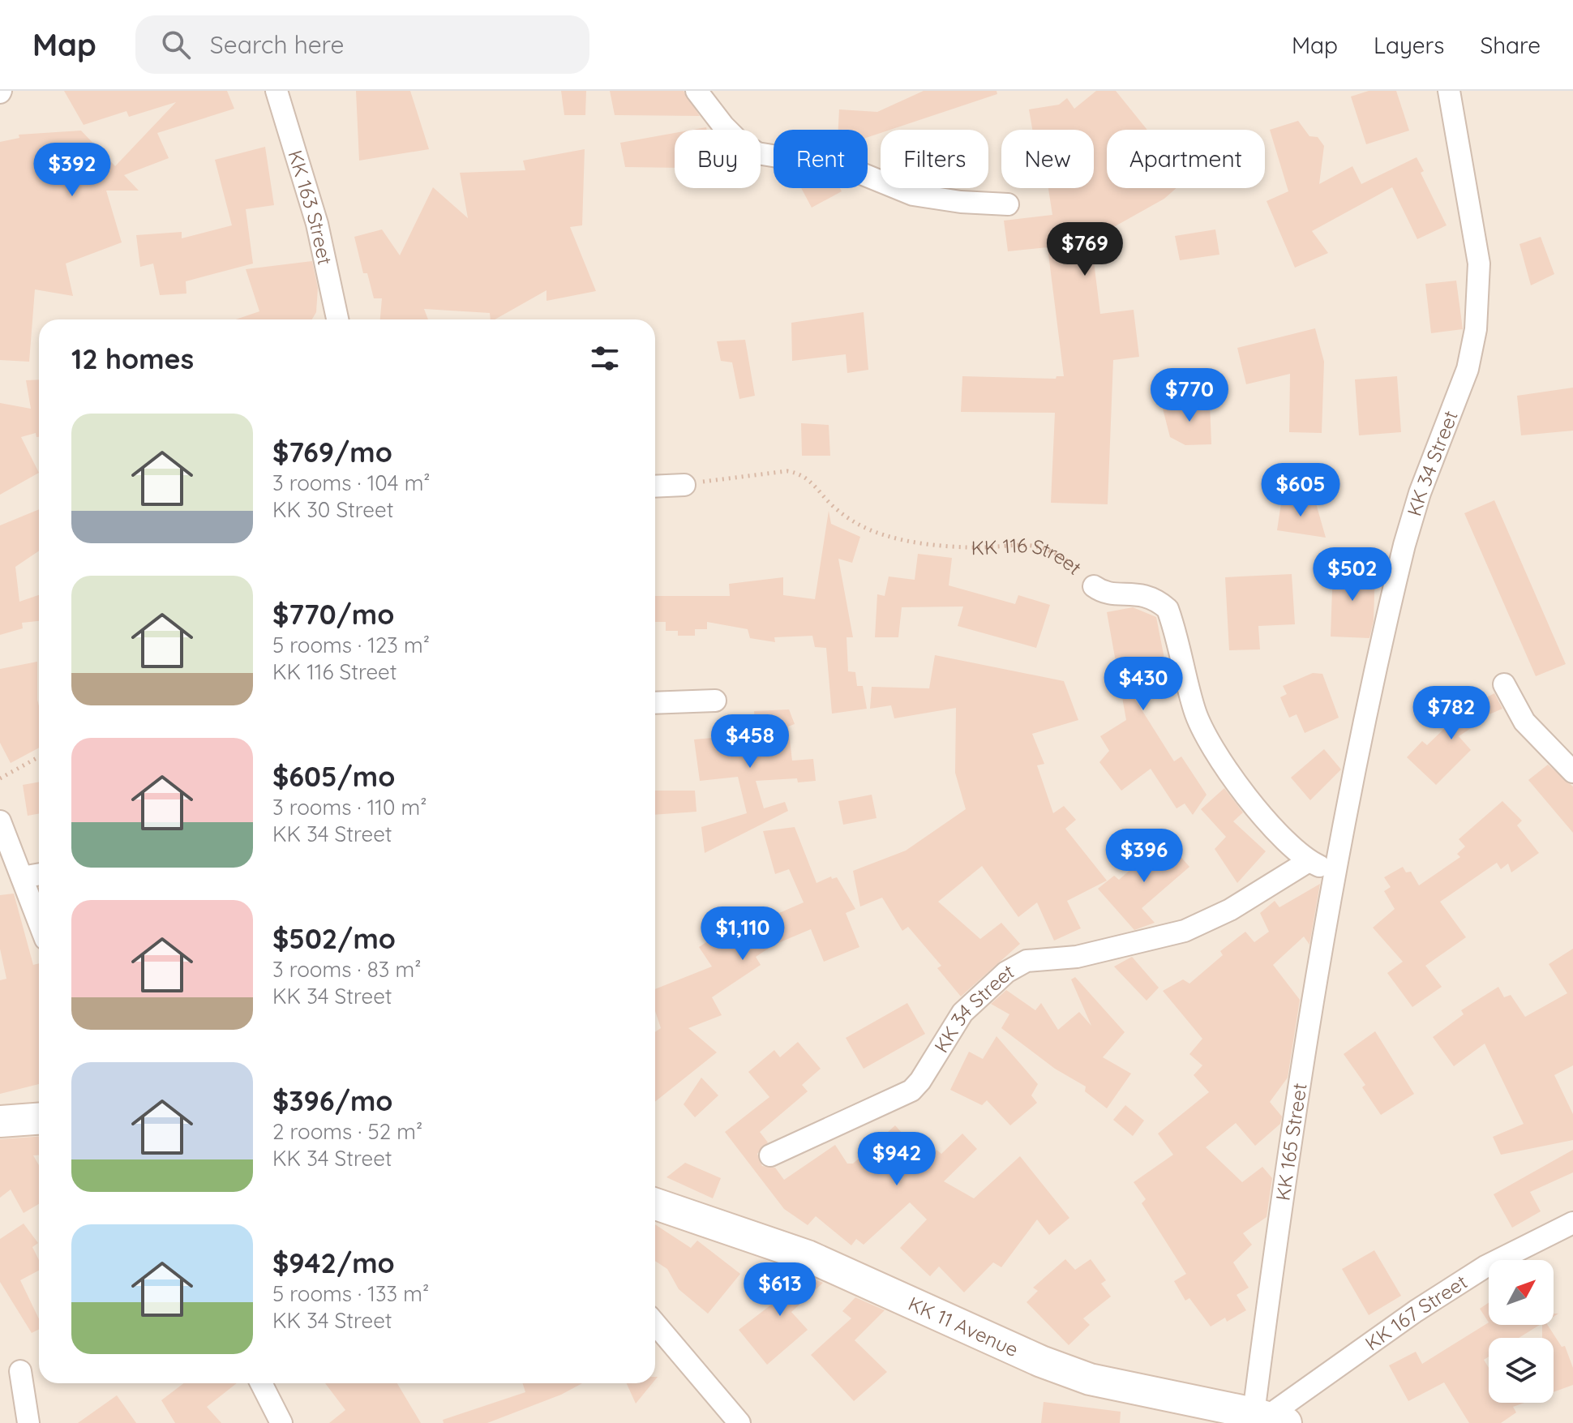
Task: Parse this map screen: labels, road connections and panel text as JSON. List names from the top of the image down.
{
  "streets": {
    "main road": ["KK 11 Avenue"],
    "street": [
      "KK 163 Street",
      "KK 34 Street",
      "KK 116 Street",
      "KK 165 Street",
      "KK 167 Street"
    ]
  },
  "crossings": [
    ["KK 34 Street", "KK 116 Street"],
    ["KK 34 Street", "KK 165 Street"],
    ["KK 116 Street", "KK 165 Street"],
    ["KK 165 Street", "KK 167 Street"],
    ["KK 165 Street", "KK 11 Avenue"],
    ["KK 167 Street", "KK 11 Avenue"]
  ],
  "north": "top right",
  "page": {
    "header": "Map",
    "search": "Search here",
    "nav": ["Map", "Layers", "Share"],
    "chip": [
      "Buy",
      "Rent",
      "Filters",
      "New",
      "Apartment"
    ],
    "price": [
      "$392",
      "$769",
      "$770",
      "$605",
      "$502",
      "$430",
      "$782",
      "$458",
      "$396",
      "$1,110",
      "$942",
      "$613"
    ],
    "heading": "12 homes",
    "list": [
      {
        "name": "$769/mo",
        "note": "3 rooms · 104 m² · KK 30 Street"
      },
      {
        "name": "$770/mo",
        "note": "5 rooms · 123 m² · KK 116 Street"
      },
      {
        "name": "$605/mo",
        "note": "3 rooms · 110 m² · KK 34 Street"
      },
      {
        "name": "$502/mo",
        "note": "3 rooms · 83 m² · KK 34 Street"
      },
      {
        "name": "$396/mo",
        "note": "2 rooms · 52 m² · KK 34 Street"
      },
      {
        "name": "$942/mo",
        "note": "5 rooms · 133 m² · KK 34 Street"
      }
    ]
  }
}
